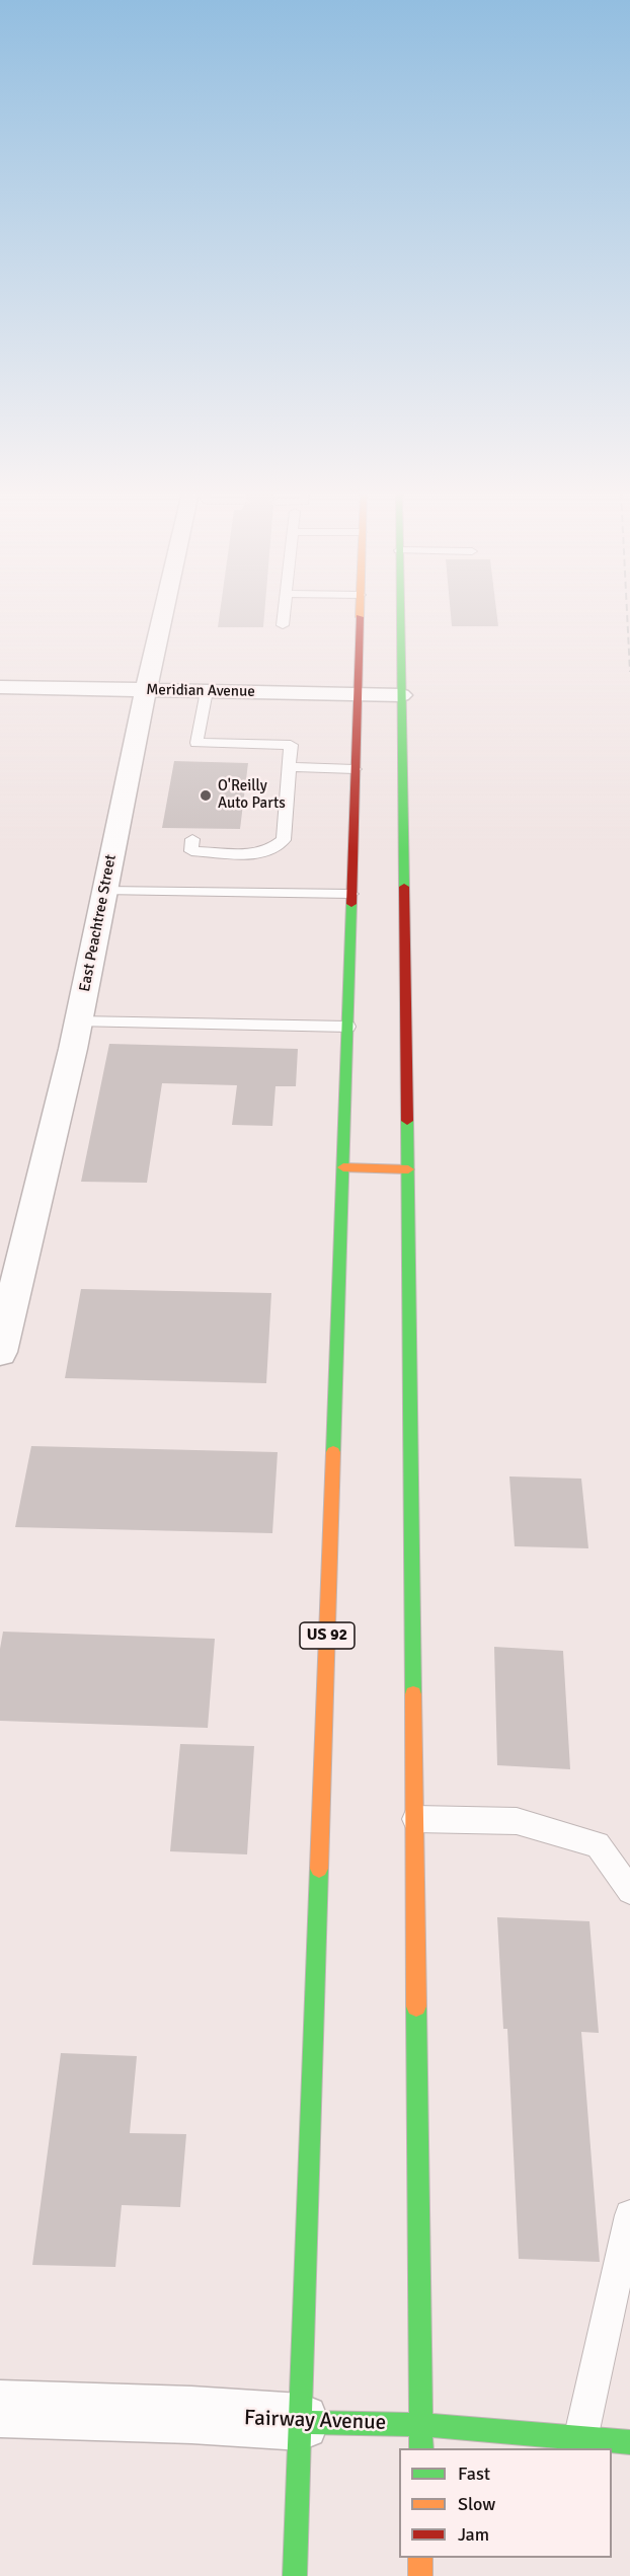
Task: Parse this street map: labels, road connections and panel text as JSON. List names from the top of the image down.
{
  "streets": {
    "main road": ["US 92", "Fairway Avenue"],
    "street": ["Meridian Avenue", "East Peachtree Street"]
  },
  "crossings": [
    ["Meridian Avenue", "East Peachtree Street"],
    ["Meridian Avenue", "US 92"],
    ["US 92", "Fairway Avenue"]
  ],
  "places": ["O'Reilly Auto Parts"],
  "legend": ["Fast", "Slow", "Jam"]
}
